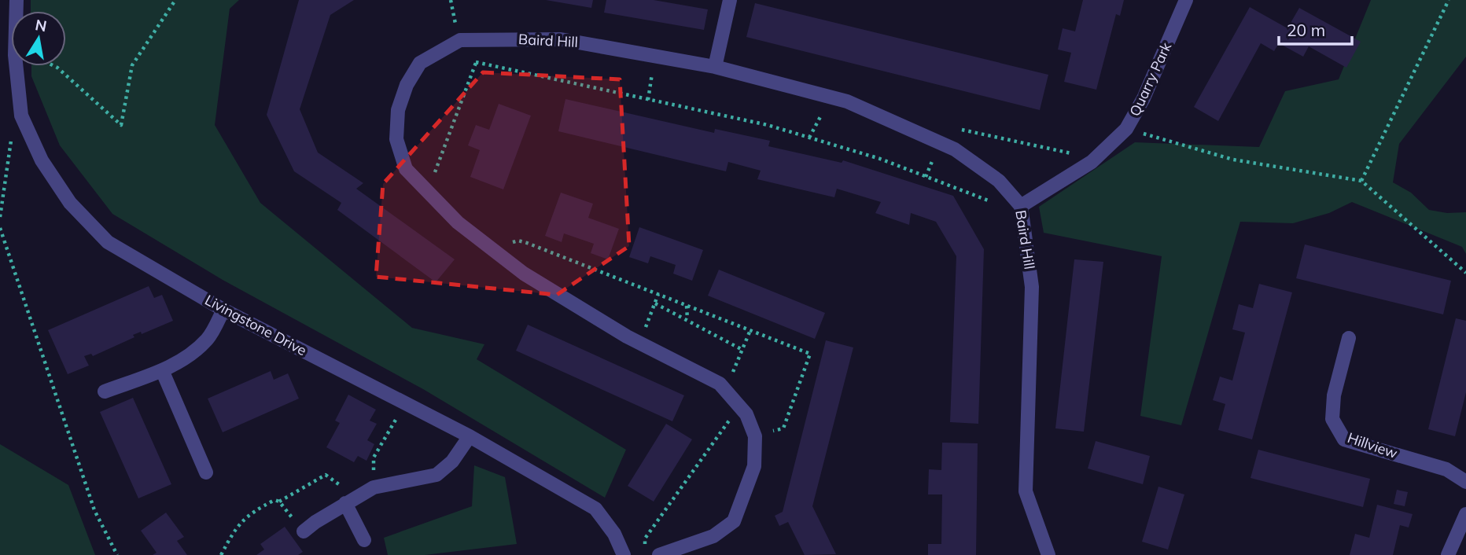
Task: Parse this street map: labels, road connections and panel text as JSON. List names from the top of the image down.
{
  "streets": {
    "street": [
      "Baird Hill",
      "Quarry Park",
      "Livingstone Drive",
      "Hillview"
    ]
  },
  "crossings": [
    ["Baird Hill", "Quarry Park"]
  ],
  "scale_bar": "20 m",
  "north": "top"
}
